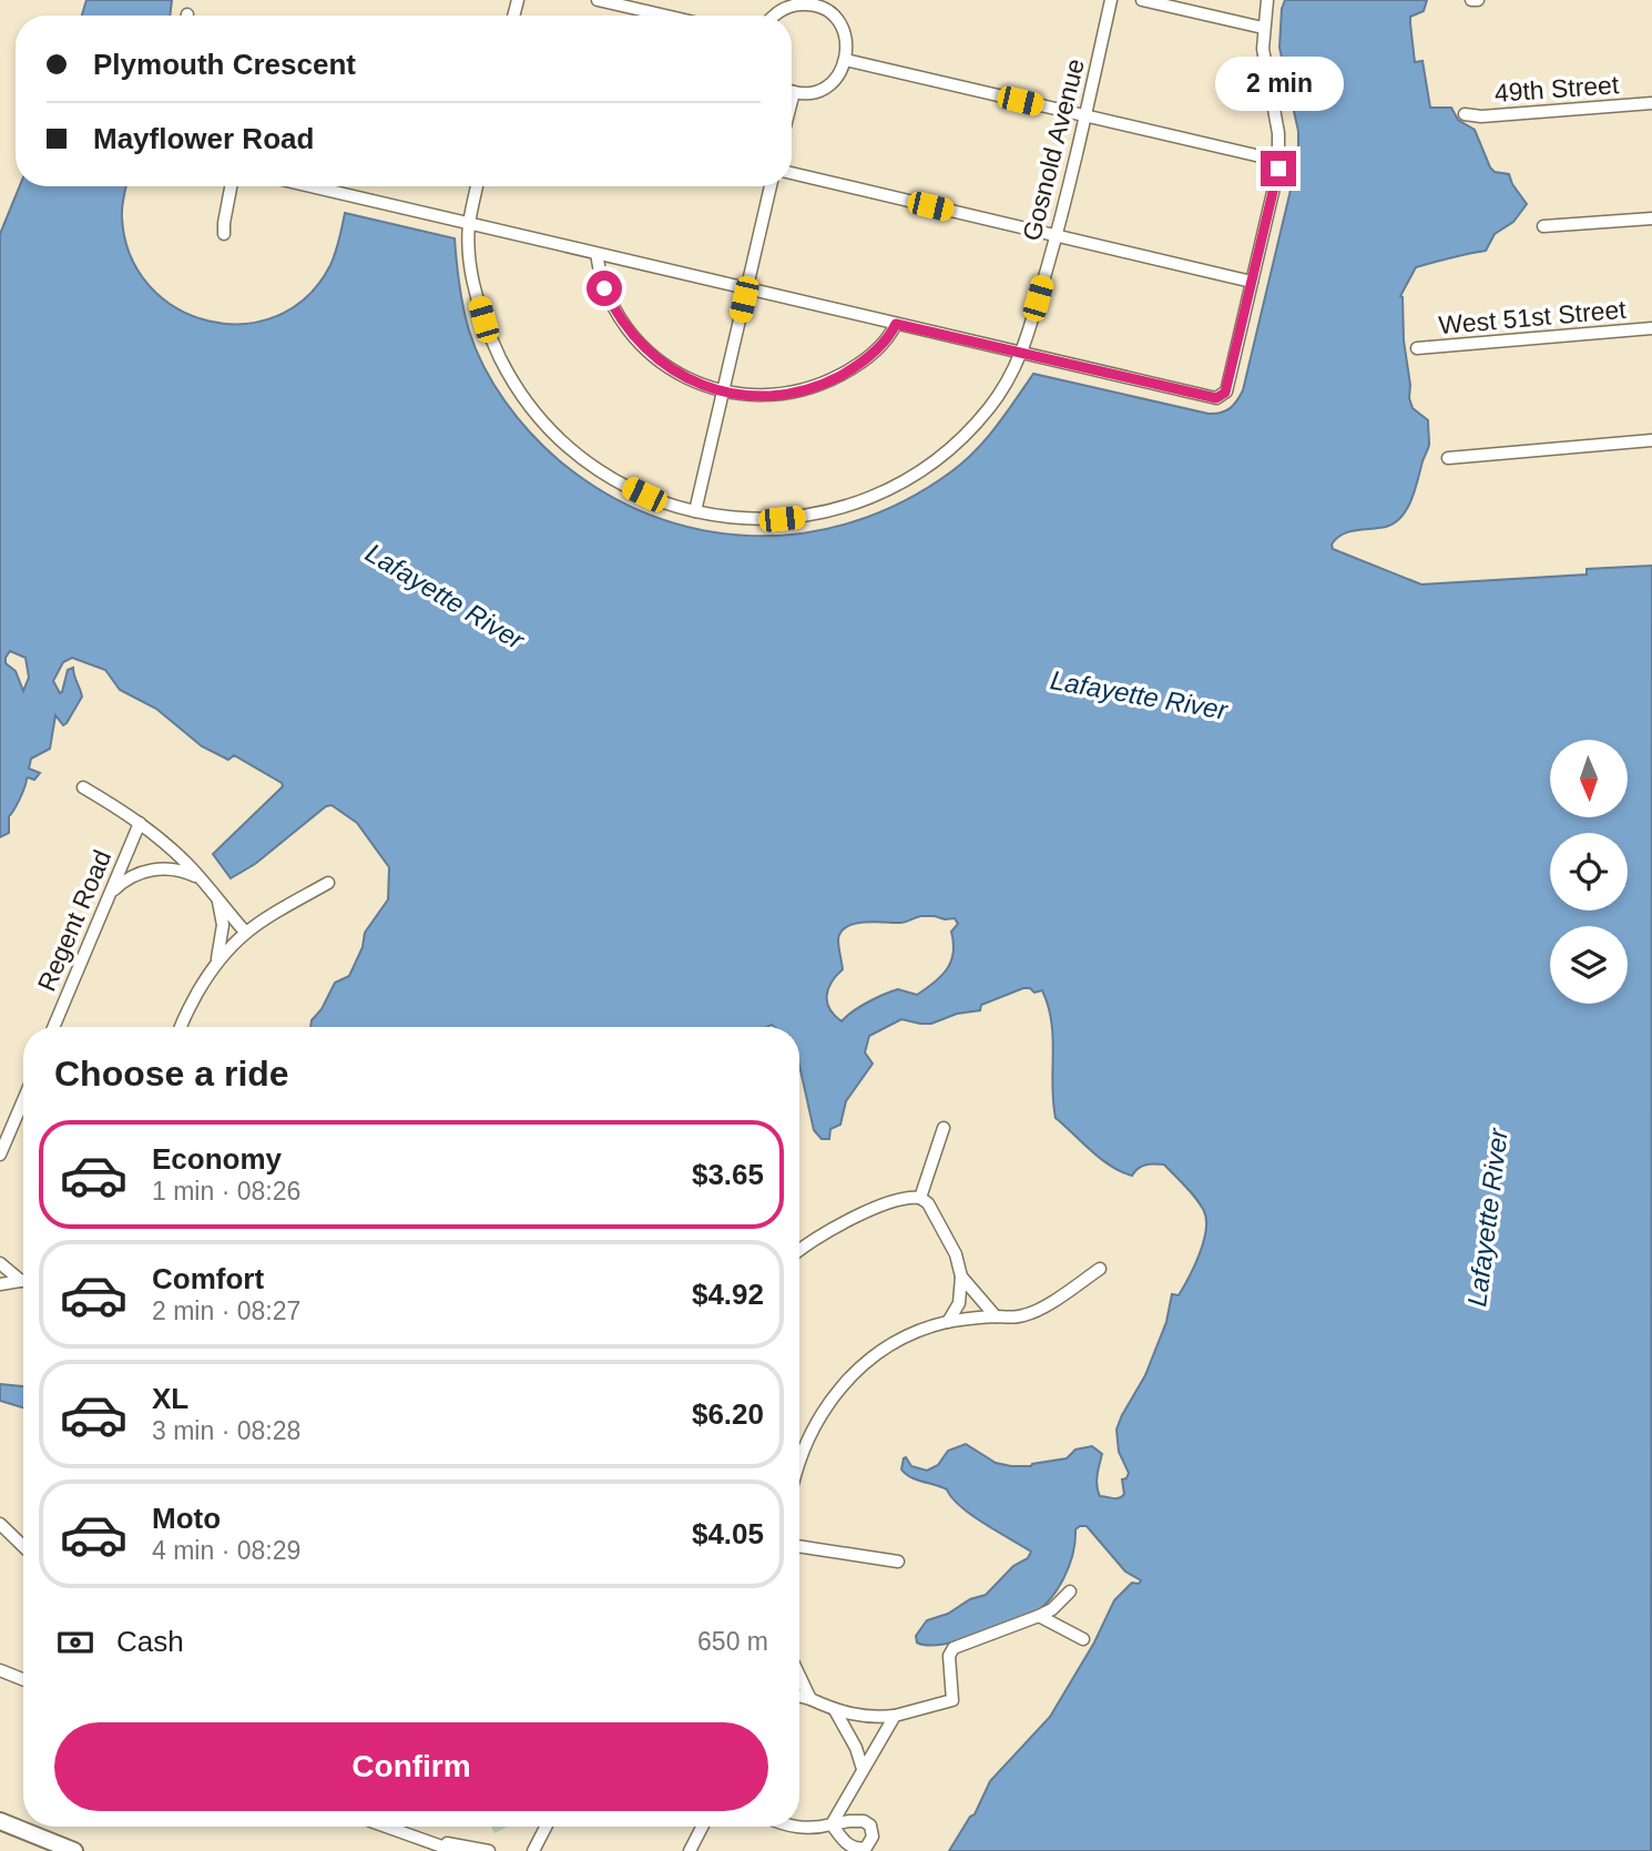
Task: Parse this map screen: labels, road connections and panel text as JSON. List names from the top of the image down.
{
  "streets": {
    "street": [
      "49th Street",
      "Gosnold Avenue",
      "West 51st Street",
      "Regent Road"
    ]
  },
  "water": ["Lafayette River"],
  "north": "bottom",
  "page": {
    "banner": ["Plymouth Crescent", "Mayflower Road"],
    "bubble": "2 min",
    "heading": "Choose a ride",
    "list": [
      {
        "name": "Economy",
        "note": "1 min · 08:26",
        "value": "$3.65"
      },
      {
        "name": "Comfort",
        "note": "2 min · 08:27",
        "value": "$4.92"
      },
      {
        "name": "XL",
        "note": "3 min · 08:28",
        "value": "$6.20"
      },
      {
        "name": "Moto",
        "note": "4 min · 08:29",
        "value": "$4.05"
      }
    ],
    "pay": ["Cash", "650 m"],
    "buttons": "Confirm"
  }
}
